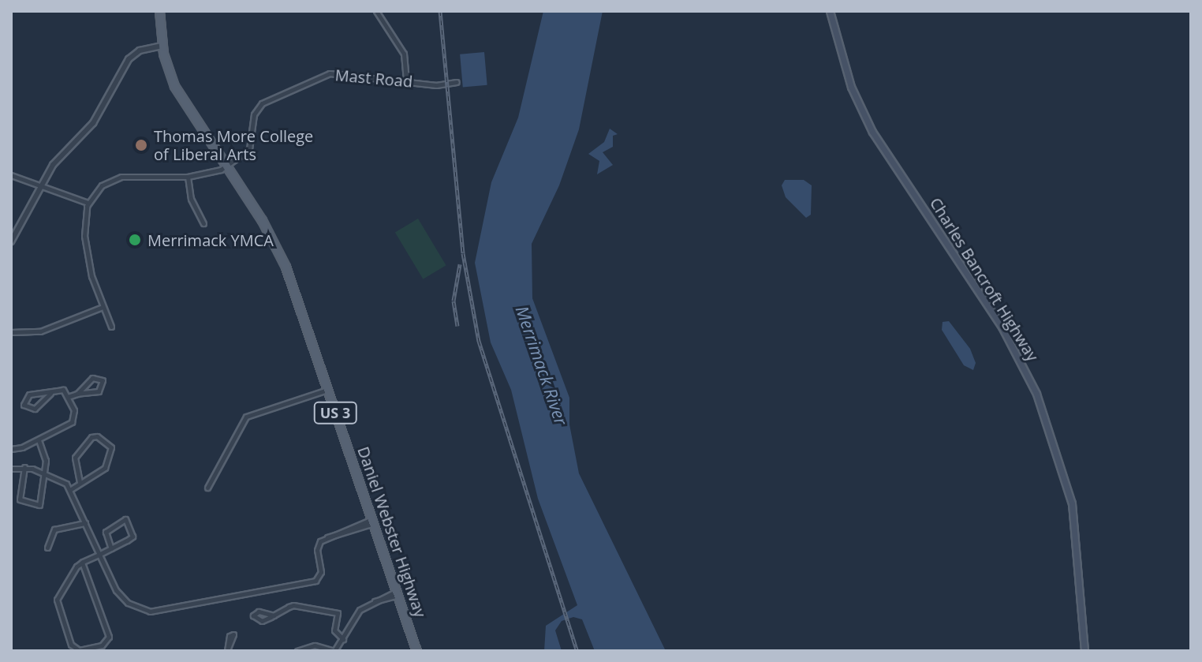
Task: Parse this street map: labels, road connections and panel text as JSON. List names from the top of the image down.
{
  "streets": {
    "main road": ["Charles Bancroft Highway", "US 3", "Daniel Webster Highway"],
    "street": ["Mast Road"]
  },
  "crossings": [
    ["Mast Road", "Daniel Webster Highway"]
  ],
  "water": ["Merrimack River"],
  "places": ["Thomas More College of Liberal Arts", "Merrimack YMCA"]
}
